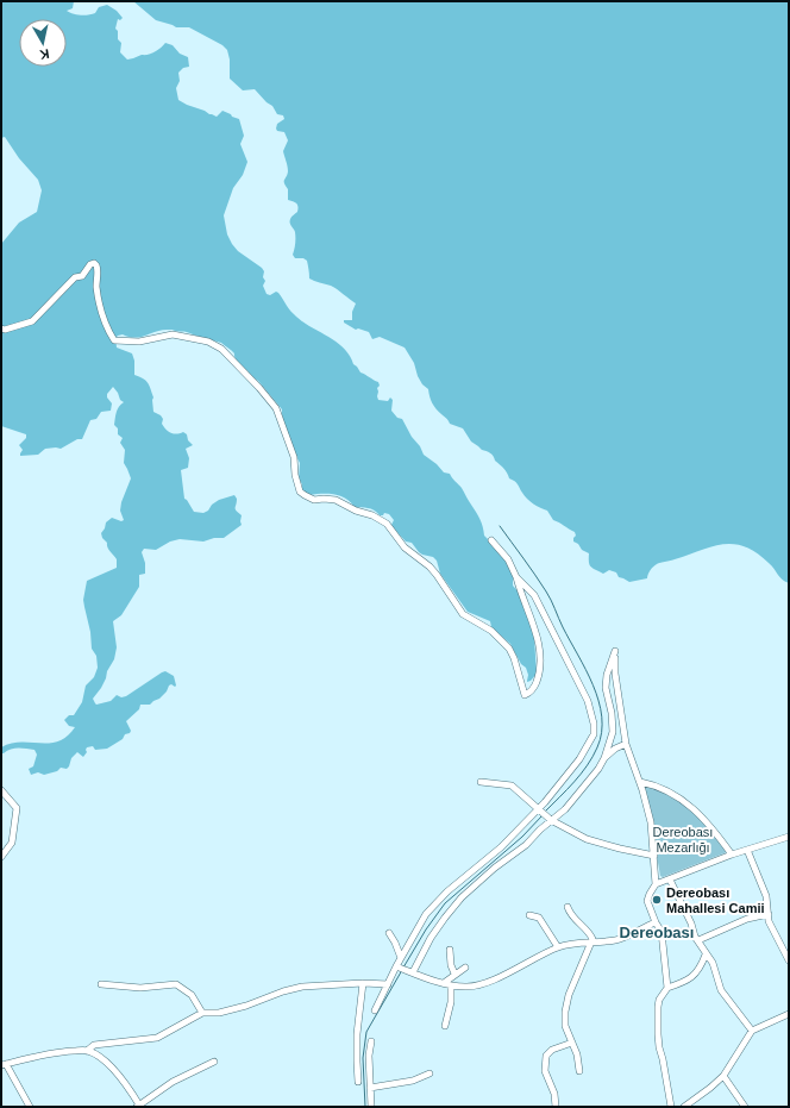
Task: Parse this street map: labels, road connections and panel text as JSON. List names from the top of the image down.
{
  "districts": ["Dereobası"],
  "parks": ["Dereobası Mezarlığı"],
  "places": ["Dereobası Mahallesi Camii"],
  "north": "bottom"
}
